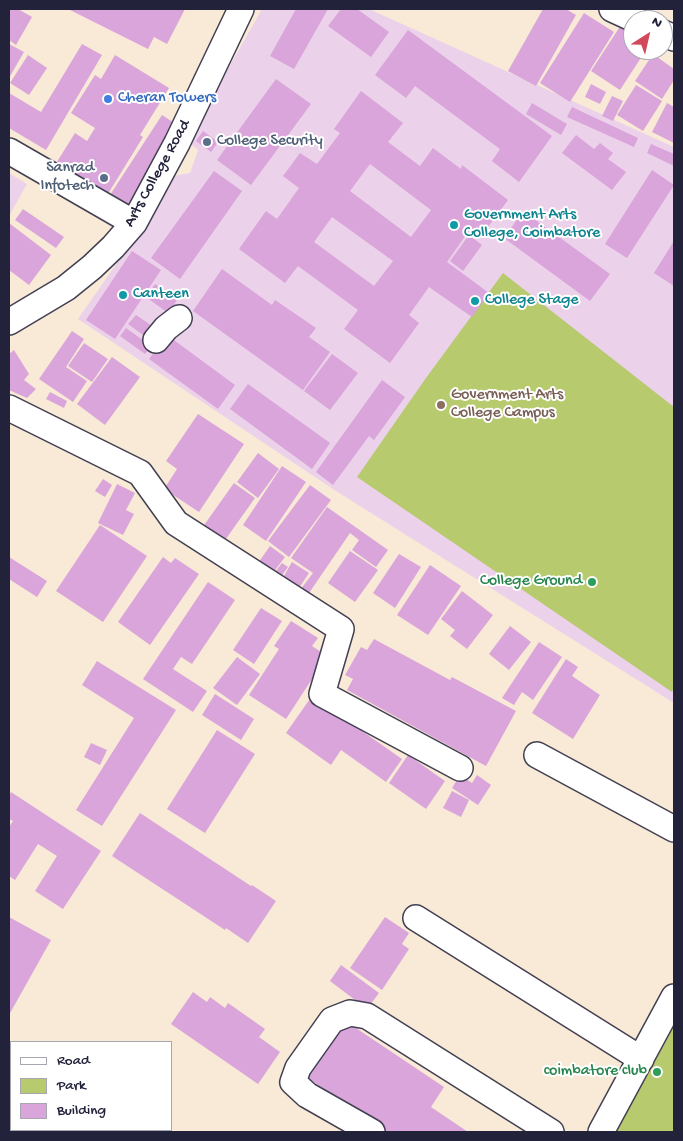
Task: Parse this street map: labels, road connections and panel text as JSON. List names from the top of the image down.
{
  "streets": {
    "street": ["Arts College Road"]
  },
  "places": [
    "Cheran Towers",
    "College Security",
    "Sanrad Infotech",
    "Government Arts College, Coimbatore",
    "Canteen",
    "College Stage",
    "Government Arts College Campus",
    "College Ground",
    "coimbatore club"
  ],
  "legend": ["Road", "Park", "Building"],
  "north": "top right"
}
